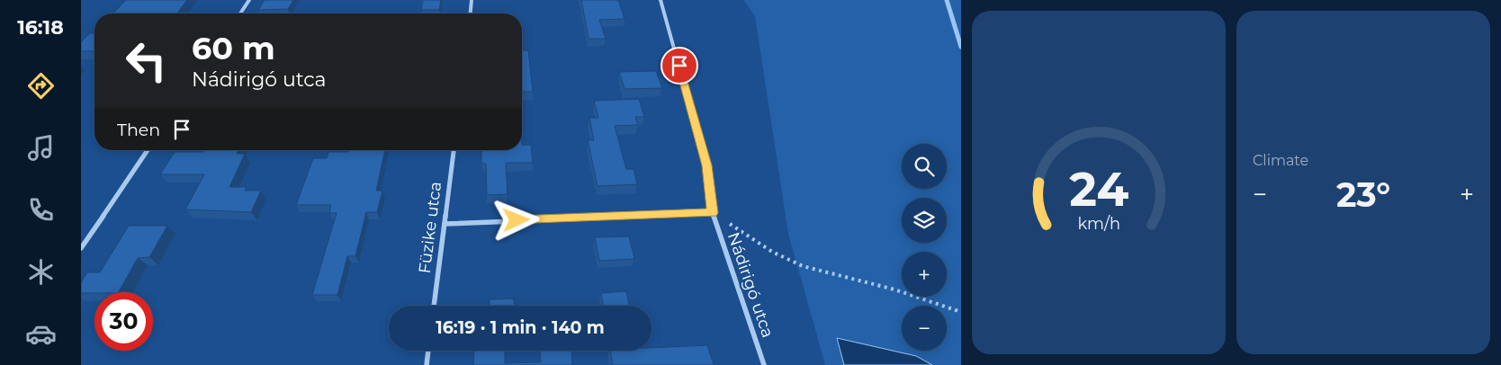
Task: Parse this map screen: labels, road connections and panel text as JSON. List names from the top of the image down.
{
  "streets": {
    "street": ["Füzike utca", "Nádirigó utca"]
  },
  "page": {
    "tabs": "16:18",
    "tile": "Climate",
    "turn": ["60 m", "Nádirigó utca"],
    "then": "Then",
    "map_buttons": ["+", "−"],
    "heat": ["−", "23°", "+"],
    "limit": "30",
    "trip": "16:19 · 1 min · 140 m",
    "gauge": ["24", "km/h"]
  }
}
